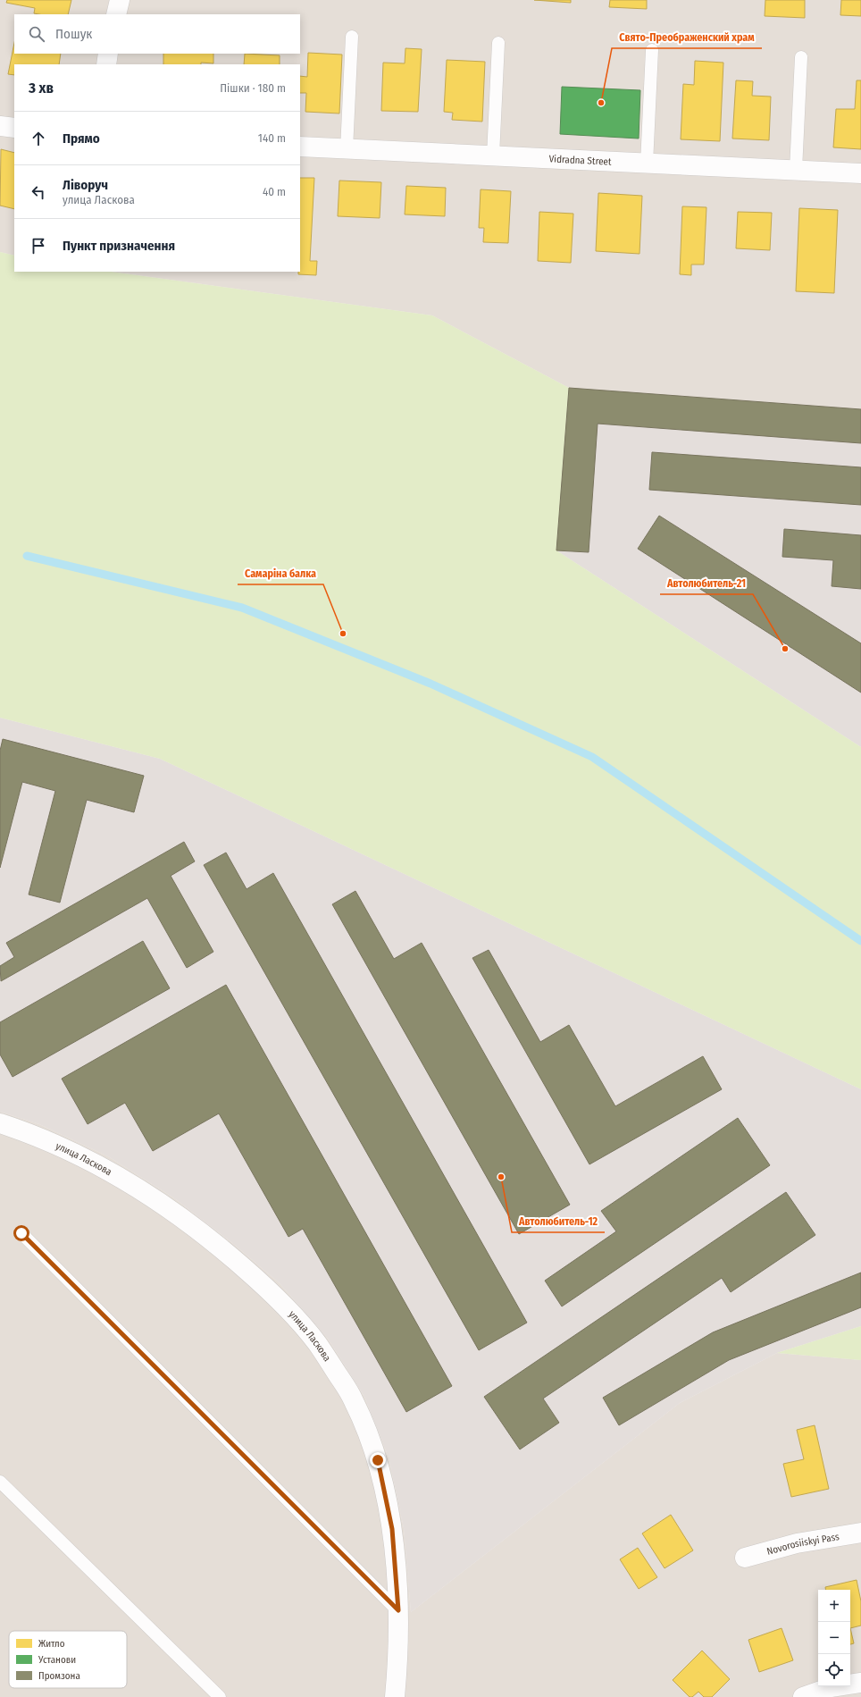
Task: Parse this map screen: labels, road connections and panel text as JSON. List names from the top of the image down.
{
  "streets": {
    "street": ["Vidradna Street", "улица Ласкова", "Novorosiiskyi Pass"]
  },
  "places": [
    "Свято-Преображенский храм",
    "Самаріна балка",
    "Автолюбитель-21",
    "Автолюбитель-12"
  ],
  "legend": ["Житло", "Установи", "Промзона"],
  "page": {
    "search": "Пошук",
    "heading": ["3 хв", "Пішки · 180 m"],
    "list": [
      ["Прямо", "140 m"],
      ["Ліворуч", "улица Ласкова", "40 m"],
      "Пункт призначення"
    ],
    "map_buttons": ["+", "−"]
  }
}
